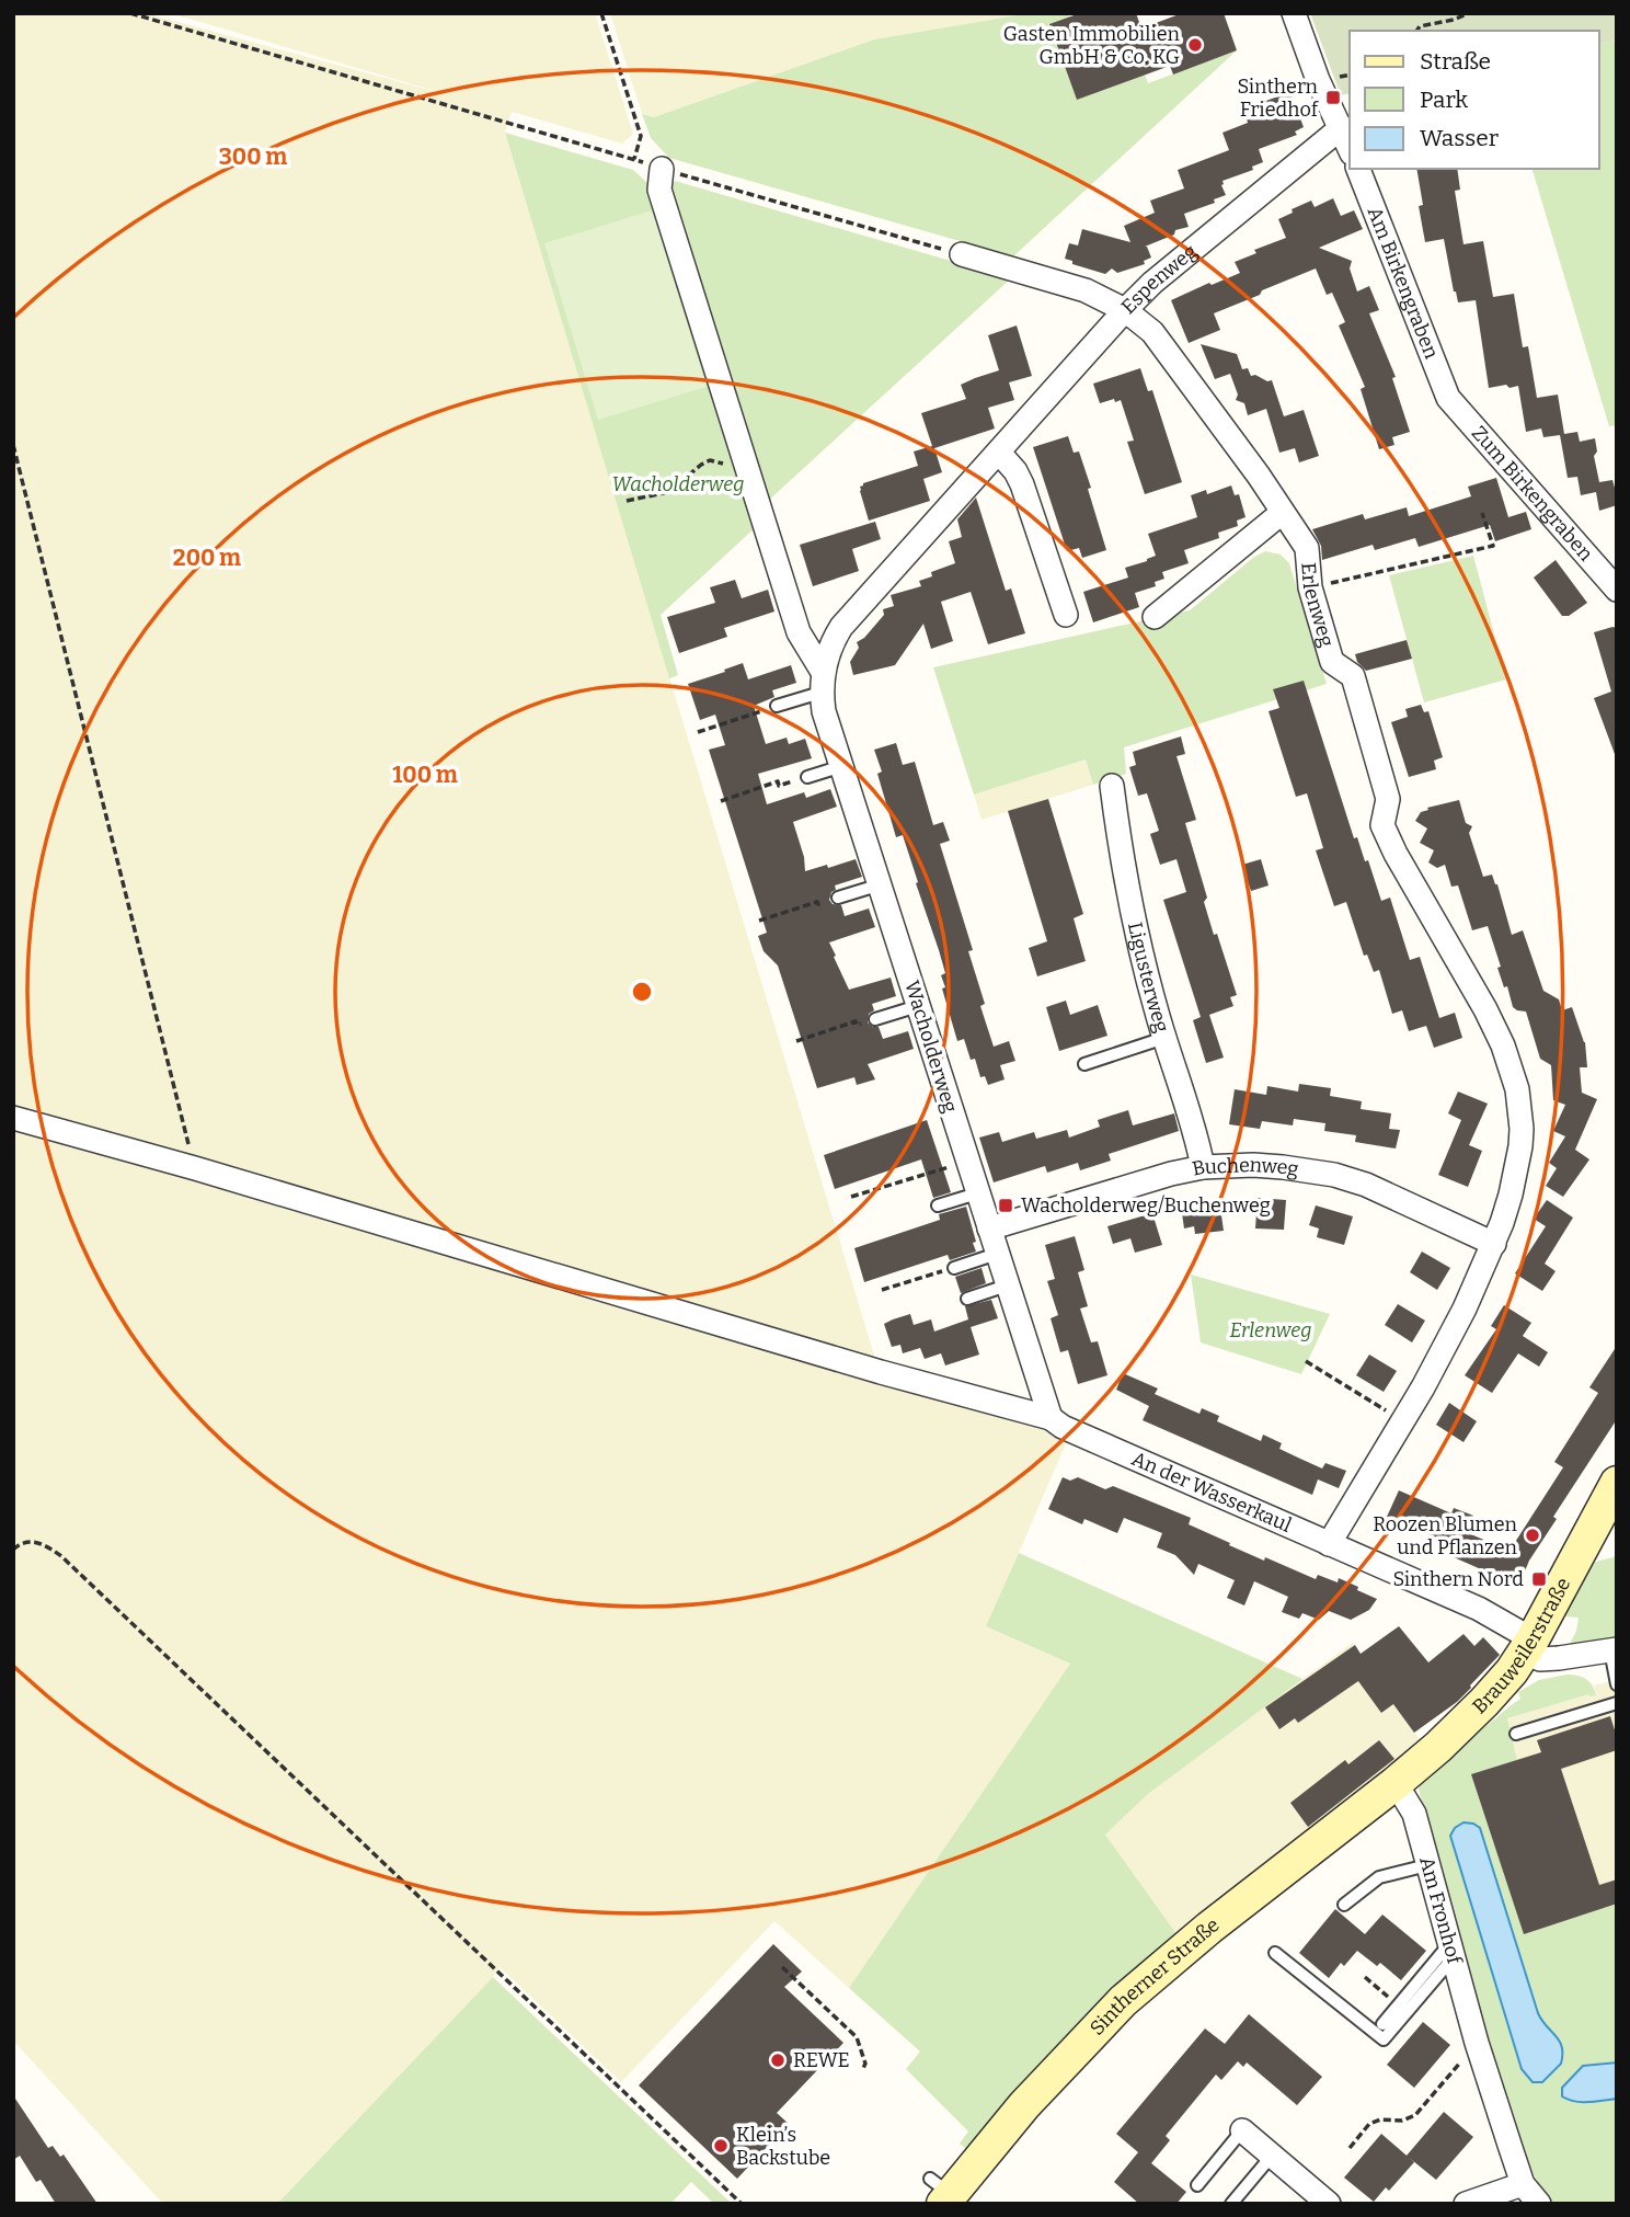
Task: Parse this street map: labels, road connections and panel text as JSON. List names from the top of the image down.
{
  "streets": {
    "street": [
      "Espenweg",
      "Am Birkengraben",
      "Zum Birkengraben",
      "Erlenweg",
      "Ligusterweg",
      "Wacholderweg",
      "Buchenweg",
      "An der Wasserkaul",
      "Brauweilerstraße",
      "Am Fronhof",
      "Sintherner Straße"
    ]
  },
  "crossings": [
    ["Espenweg", "Erlenweg"],
    ["Espenweg", "Wacholderweg"],
    ["Am Birkengraben", "Zum Birkengraben"],
    ["Erlenweg", "Buchenweg"],
    ["Erlenweg", "An der Wasserkaul"],
    ["Ligusterweg", "Buchenweg"],
    ["Wacholderweg", "Buchenweg"],
    ["Wacholderweg", "An der Wasserkaul"],
    ["An der Wasserkaul", "Brauweilerstraße"],
    ["Brauweilerstraße", "Am Fronhof"],
    ["Brauweilerstraße", "Sintherner Straße"],
    ["Am Fronhof", "Sintherner Straße"]
  ],
  "parks": ["Wacholderweg", "Erlenweg"],
  "places": {
    "other": [
      "Gasten Immobilien GmbH & Co. KG",
      "Roozen Blumen und Pflanzen",
      "REWE",
      "Klein’s Backstube"
    ],
    "transit": ["Sinthern Friedhof", "Wacholderweg/Buchenweg", "Sinthern Nord"]
  },
  "legend": ["Straße", "Park", "Wasser"],
  "rings": ["300 m", "200 m", "100 m"]
}
